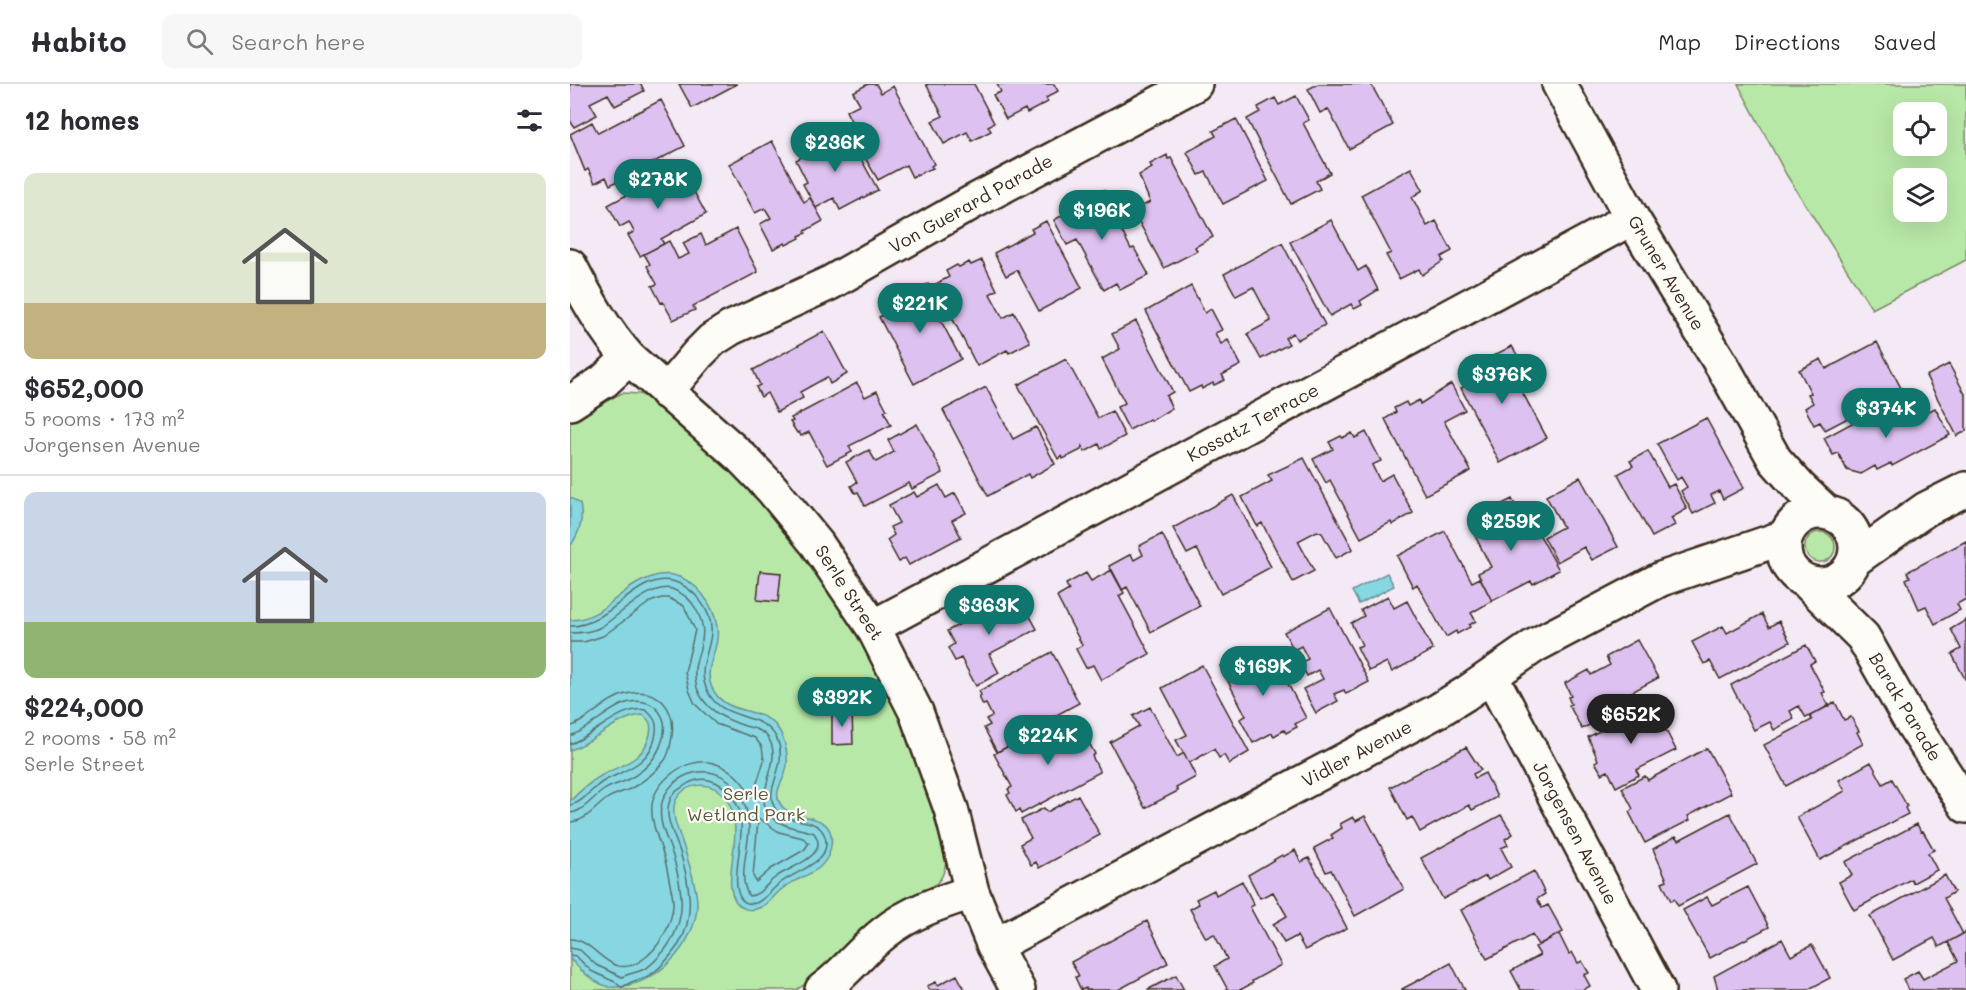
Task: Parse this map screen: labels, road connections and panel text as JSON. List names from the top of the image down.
{
  "streets": {
    "street": [
      "Von Guerard Parade",
      "Gruner Avenue",
      "Kossatz Terrace",
      "Serle Street",
      "Barak Parade",
      "Vidler Avenue",
      "Jorgensen Avenue"
    ]
  },
  "crossings": [
    ["Von Guerard Parade", "Serle Street"],
    ["Gruner Avenue", "Kossatz Terrace"],
    ["Gruner Avenue", "Barak Parade"],
    ["Gruner Avenue", "Vidler Avenue"],
    ["Kossatz Terrace", "Serle Street"],
    ["Serle Street", "Vidler Avenue"],
    ["Barak Parade", "Vidler Avenue"],
    ["Vidler Avenue", "Jorgensen Avenue"]
  ],
  "parks": ["Serle Wetland Park"],
  "page": {
    "header": "Habito",
    "search": "Search here",
    "nav": ["Map", "Directions", "Saved"],
    "heading": "12 homes",
    "price": [
      "$236K",
      "$278K",
      "$196K",
      "$221K",
      "$376K",
      "$374K",
      "$259K",
      "$363K",
      "$169K",
      "$392K",
      "$652K",
      "$224K"
    ],
    "list": [
      {
        "name": "$652,000",
        "note": "5 rooms · 173 m² · Jorgensen Avenue"
      },
      {
        "name": "$224,000",
        "note": "2 rooms · 58 m² · Serle Street"
      }
    ]
  }
}
